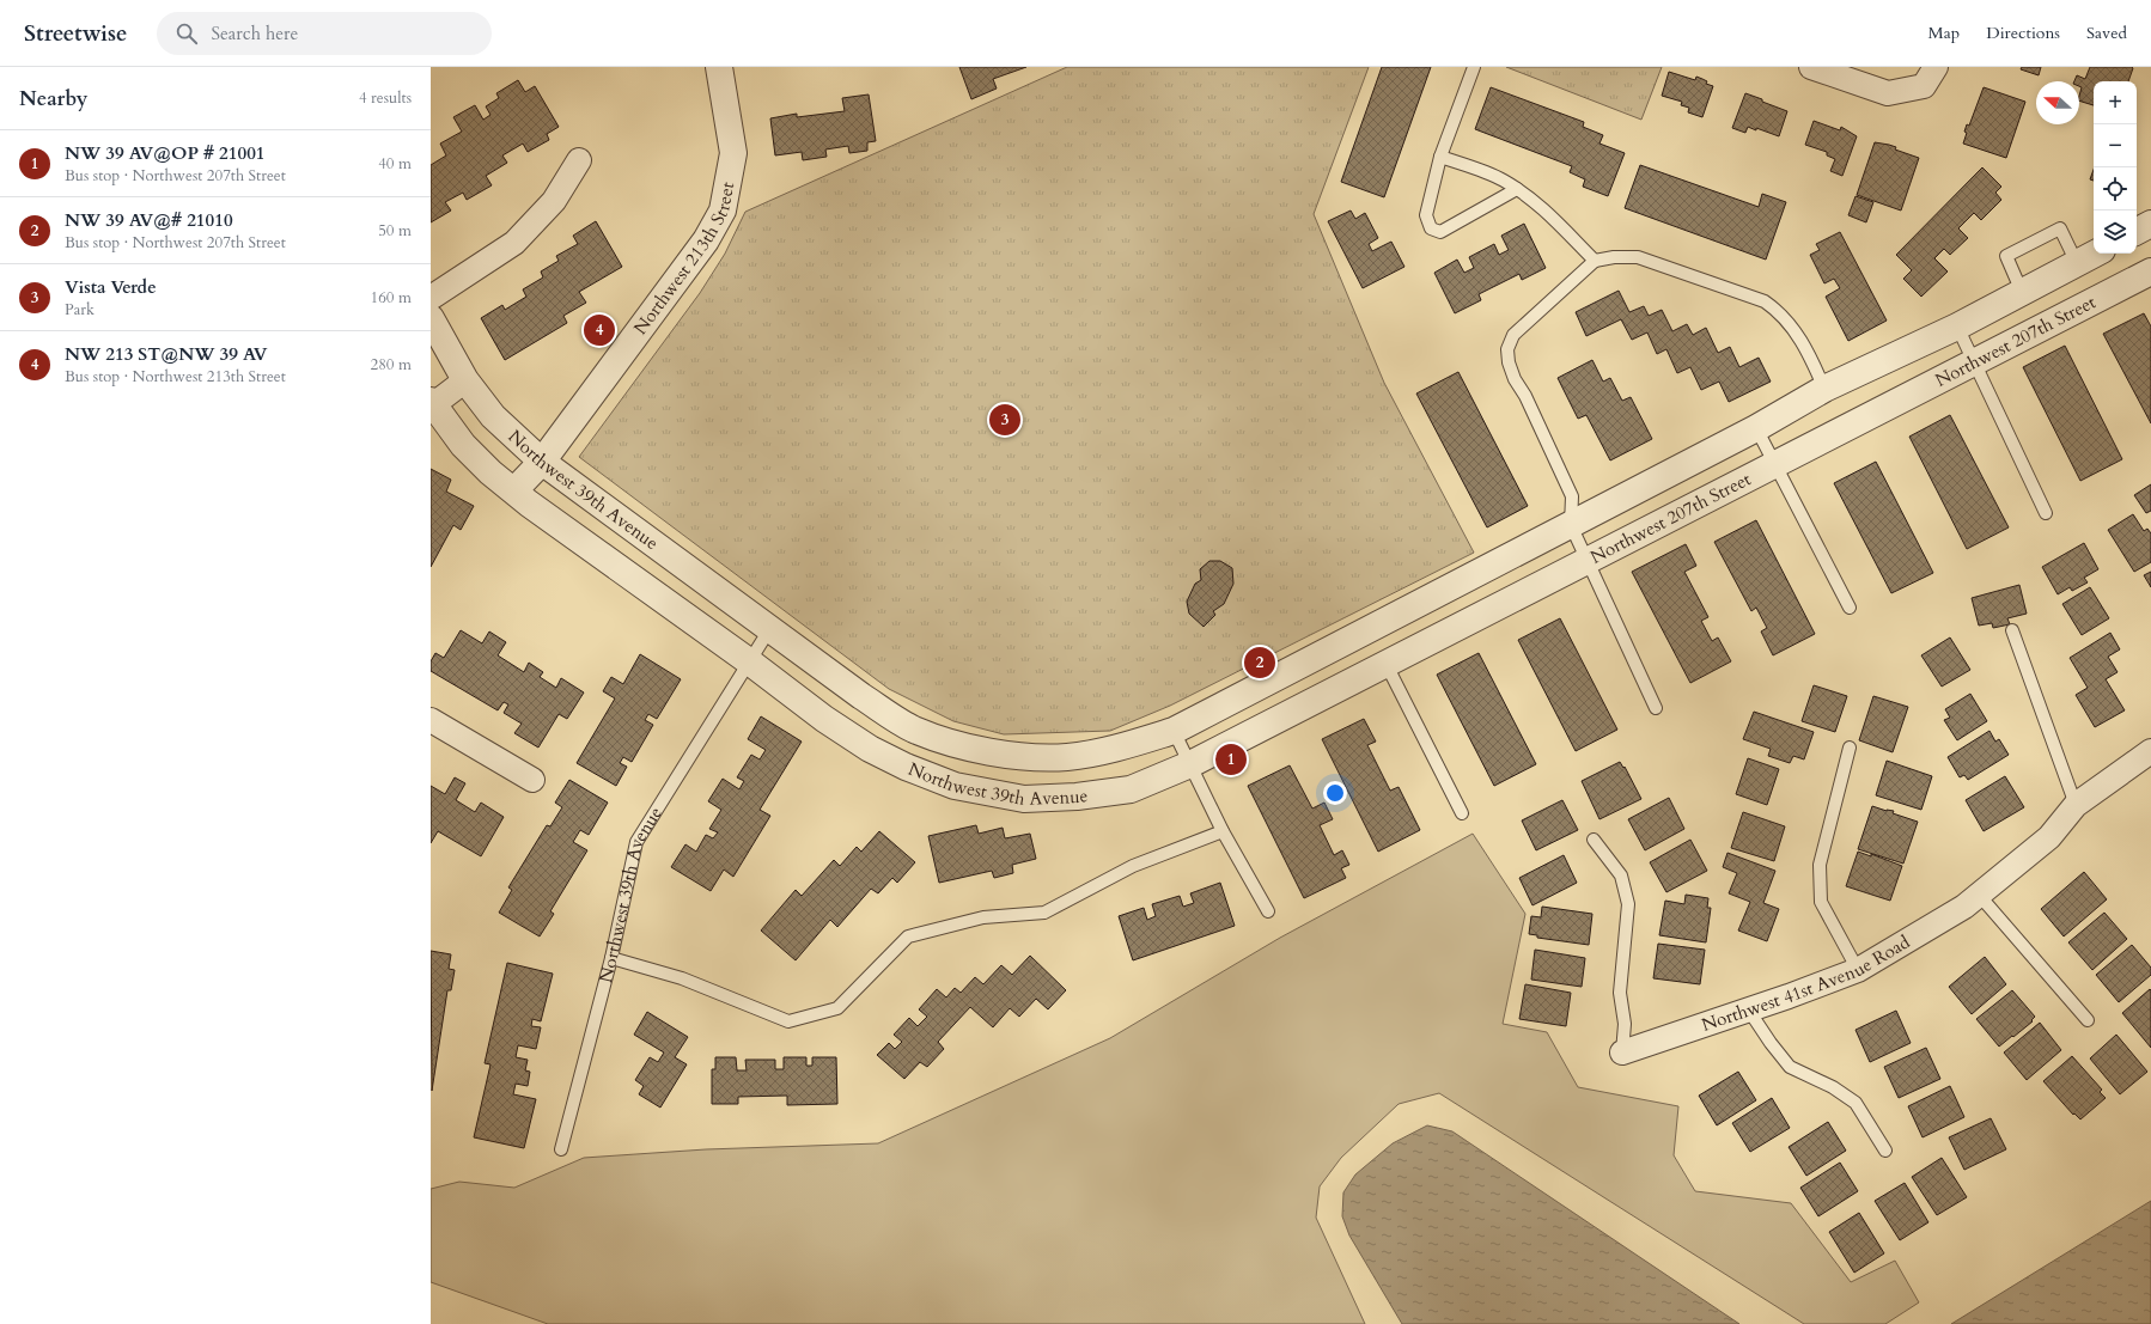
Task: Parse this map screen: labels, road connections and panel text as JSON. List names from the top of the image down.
{
  "streets": {
    "street": [
      "Northwest 213th Street",
      "Northwest 207th Street",
      "Northwest 39th Avenue",
      "Northwest 41st Avenue Road"
    ]
  },
  "crossings": [
    ["Northwest 213th Street", "Northwest 39th Avenue"],
    ["Northwest 207th Street", "Northwest 39th Avenue"]
  ],
  "north": "left",
  "page": {
    "header": "Streetwise",
    "search": "Search here",
    "nav": ["Map", "Directions", "Saved"],
    "heading": ["Nearby", "4 results"],
    "map_buttons": ["+", "−"],
    "list": [
      {
        "mark": "1",
        "name": "NW 39 AV@OP # 21001",
        "note": "Bus stop · Northwest 207th Street",
        "value": "40 m"
      },
      {
        "mark": "2",
        "name": "NW 39 AV@# 21010",
        "note": "Bus stop · Northwest 207th Street",
        "value": "50 m"
      },
      {
        "mark": "3",
        "name": "Vista Verde",
        "note": "Park",
        "value": "160 m"
      },
      {
        "mark": "4",
        "name": "NW 213 ST@NW 39 AV",
        "note": "Bus stop · Northwest 213th Street",
        "value": "280 m"
      }
    ],
    "pins": [
      "4",
      "3",
      "2",
      "1"
    ]
  }
}
